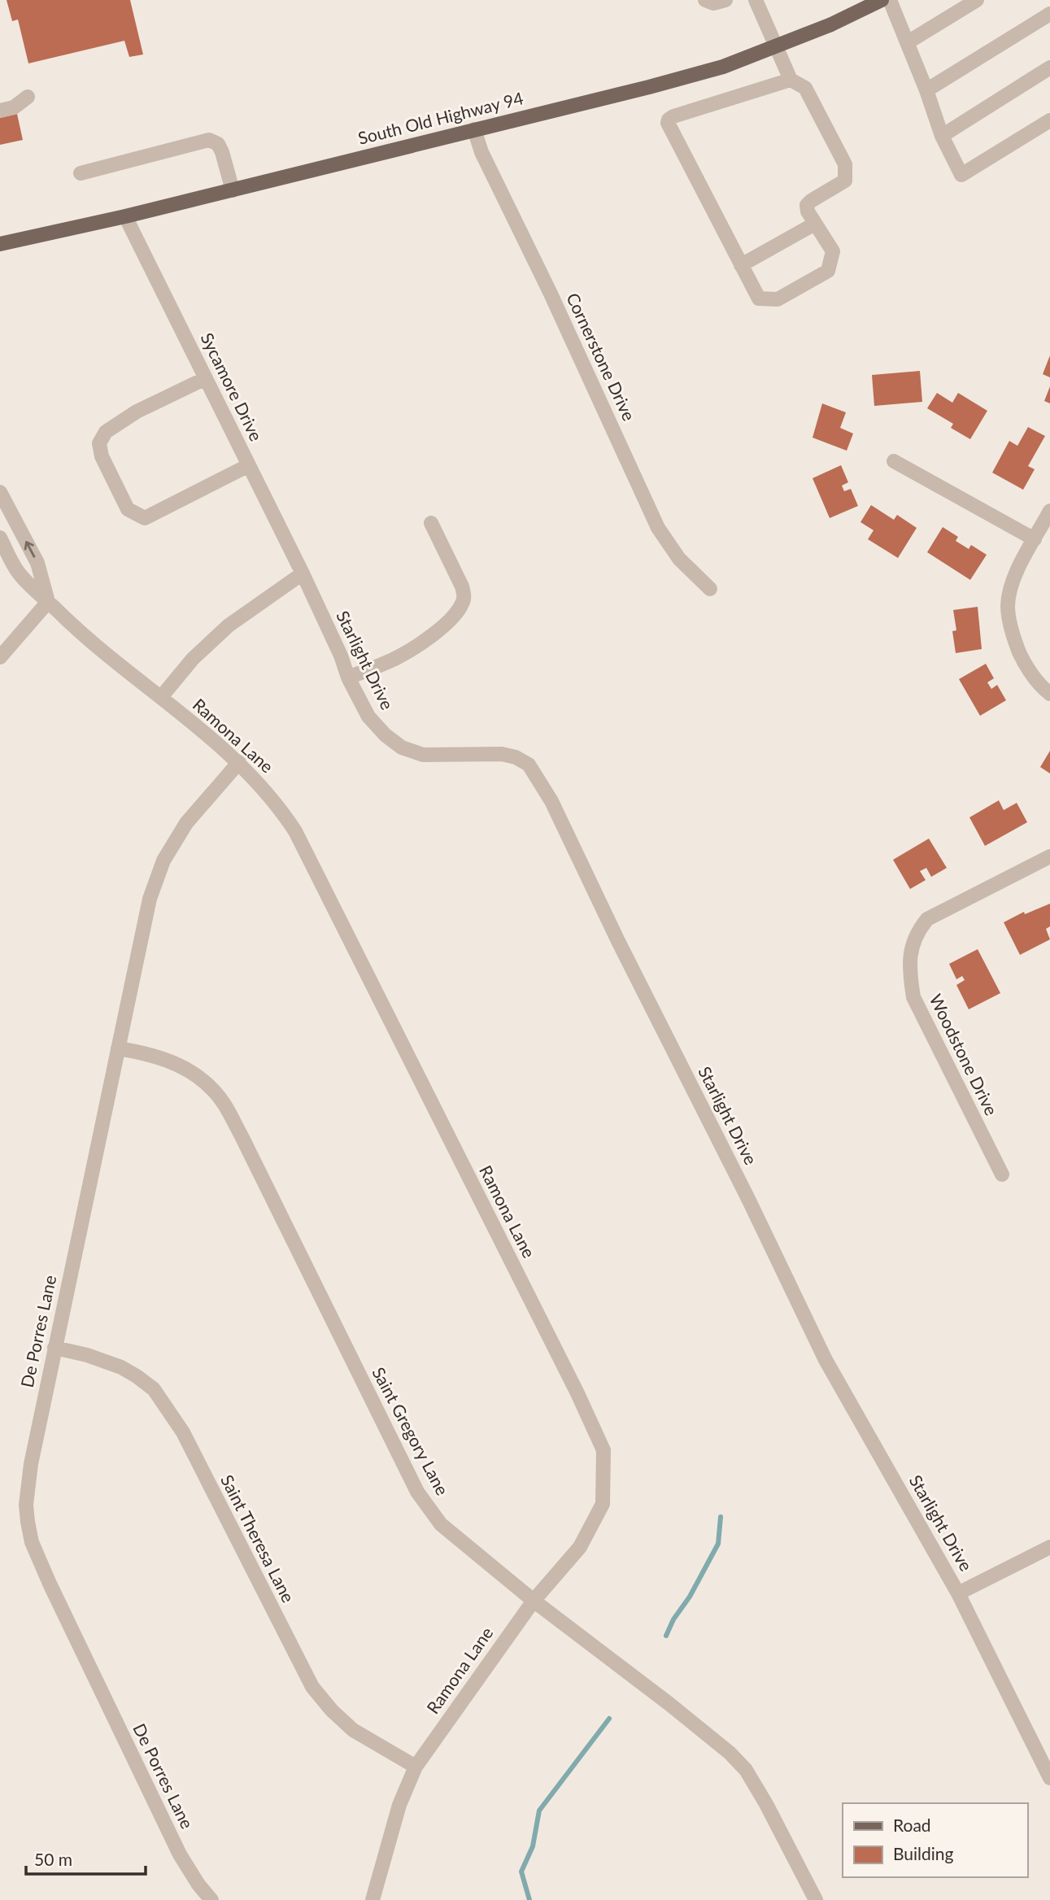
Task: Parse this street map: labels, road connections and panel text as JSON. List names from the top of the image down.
{
  "streets": {
    "main road": ["South Old Highway 94"],
    "street": [
      "Cornerstone Drive",
      "Sycamore Drive",
      "Starlight Drive",
      "Ramona Lane",
      "Woodstone Drive",
      "De Porres Lane",
      "Saint Gregory Lane",
      "Saint Theresa Lane"
    ]
  },
  "crossings": [
    ["South Old Highway 94", "Cornerstone Drive"],
    ["South Old Highway 94", "Sycamore Drive"],
    ["Sycamore Drive", "Starlight Drive"],
    ["Ramona Lane", "De Porres Lane"],
    ["Ramona Lane", "Saint Gregory Lane"],
    ["Ramona Lane", "Saint Theresa Lane"],
    ["De Porres Lane", "Saint Gregory Lane"],
    ["De Porres Lane", "Saint Theresa Lane"]
  ],
  "legend": ["Road", "Building"],
  "scale_bar": "50 m"
}
